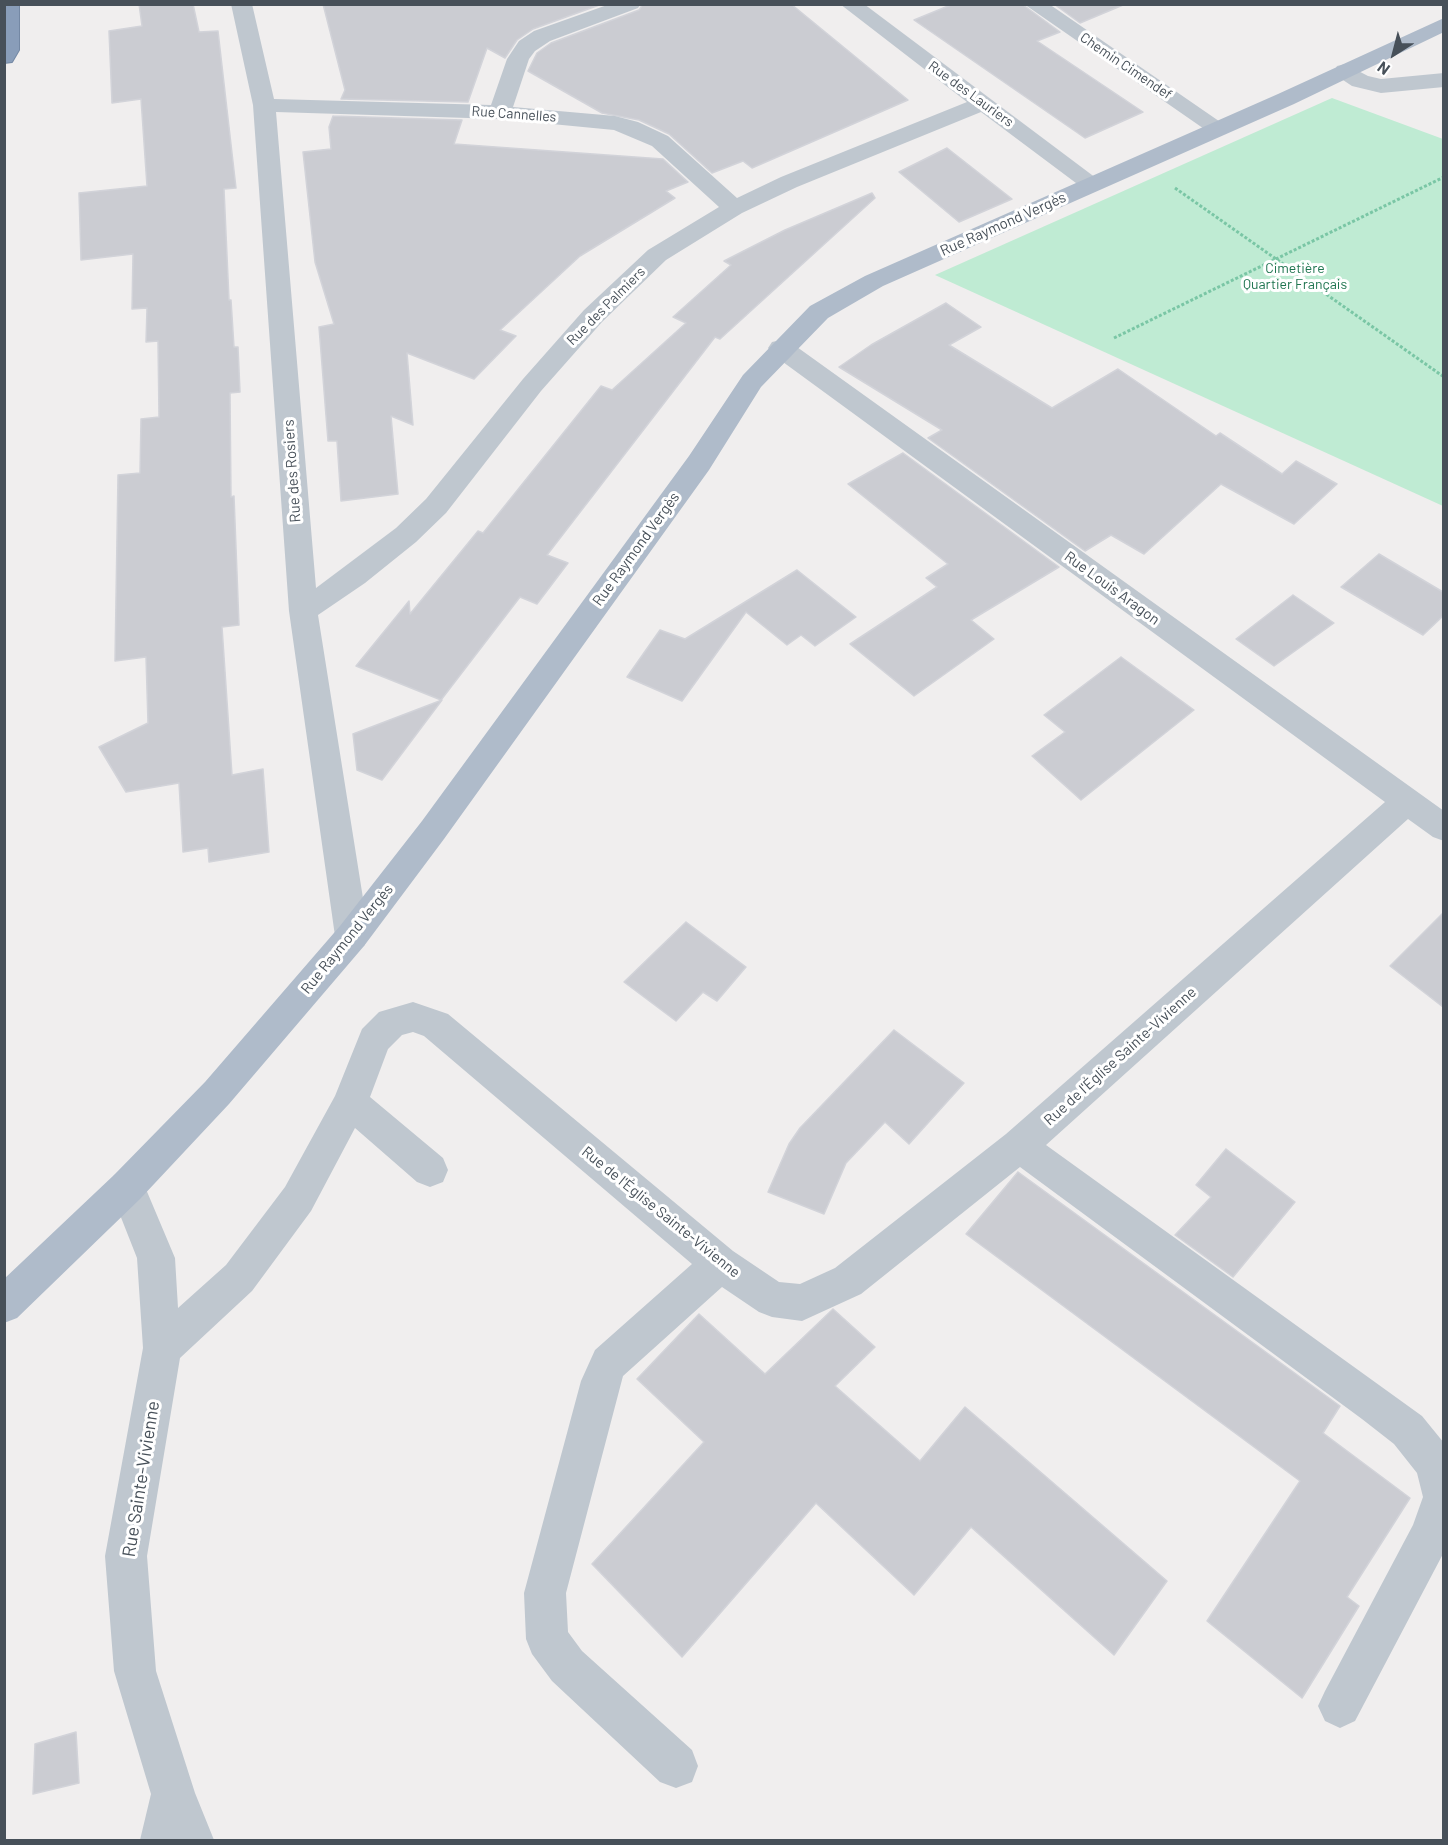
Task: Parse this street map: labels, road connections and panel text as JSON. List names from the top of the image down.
{
  "streets": {
    "main road": ["Rue Raymond Vergès"],
    "street": [
      "Chemin Cimendef",
      "Rue des Lauriers",
      "Rue Cannelles",
      "Rue des Palmiers",
      "Rue des Rosiers",
      "Rue Louis Aragon",
      "Rue de l'Église Sainte-Vivienne",
      "Rue Sainte-Vivienne"
    ]
  },
  "crossings": [
    ["Chemin Cimendef", "Rue Raymond Vergès"],
    ["Rue des Lauriers", "Rue Raymond Vergès"],
    ["Rue des Lauriers", "Rue des Palmiers"],
    ["Rue Cannelles", "Rue des Palmiers"],
    ["Rue Cannelles", "Rue des Rosiers"],
    ["Rue Raymond Vergès", "Rue des Rosiers"],
    ["Rue Raymond Vergès", "Rue Louis Aragon"],
    ["Rue Raymond Vergès", "Rue Sainte-Vivienne"],
    ["Rue des Palmiers", "Rue des Rosiers"],
    ["Rue Louis Aragon", "Rue de l'Église Sainte-Vivienne"],
    ["Rue de l'Église Sainte-Vivienne", "Rue Sainte-Vivienne"]
  ],
  "parks": ["Cimetière Quartier Français"],
  "north": "bottom left"
}
